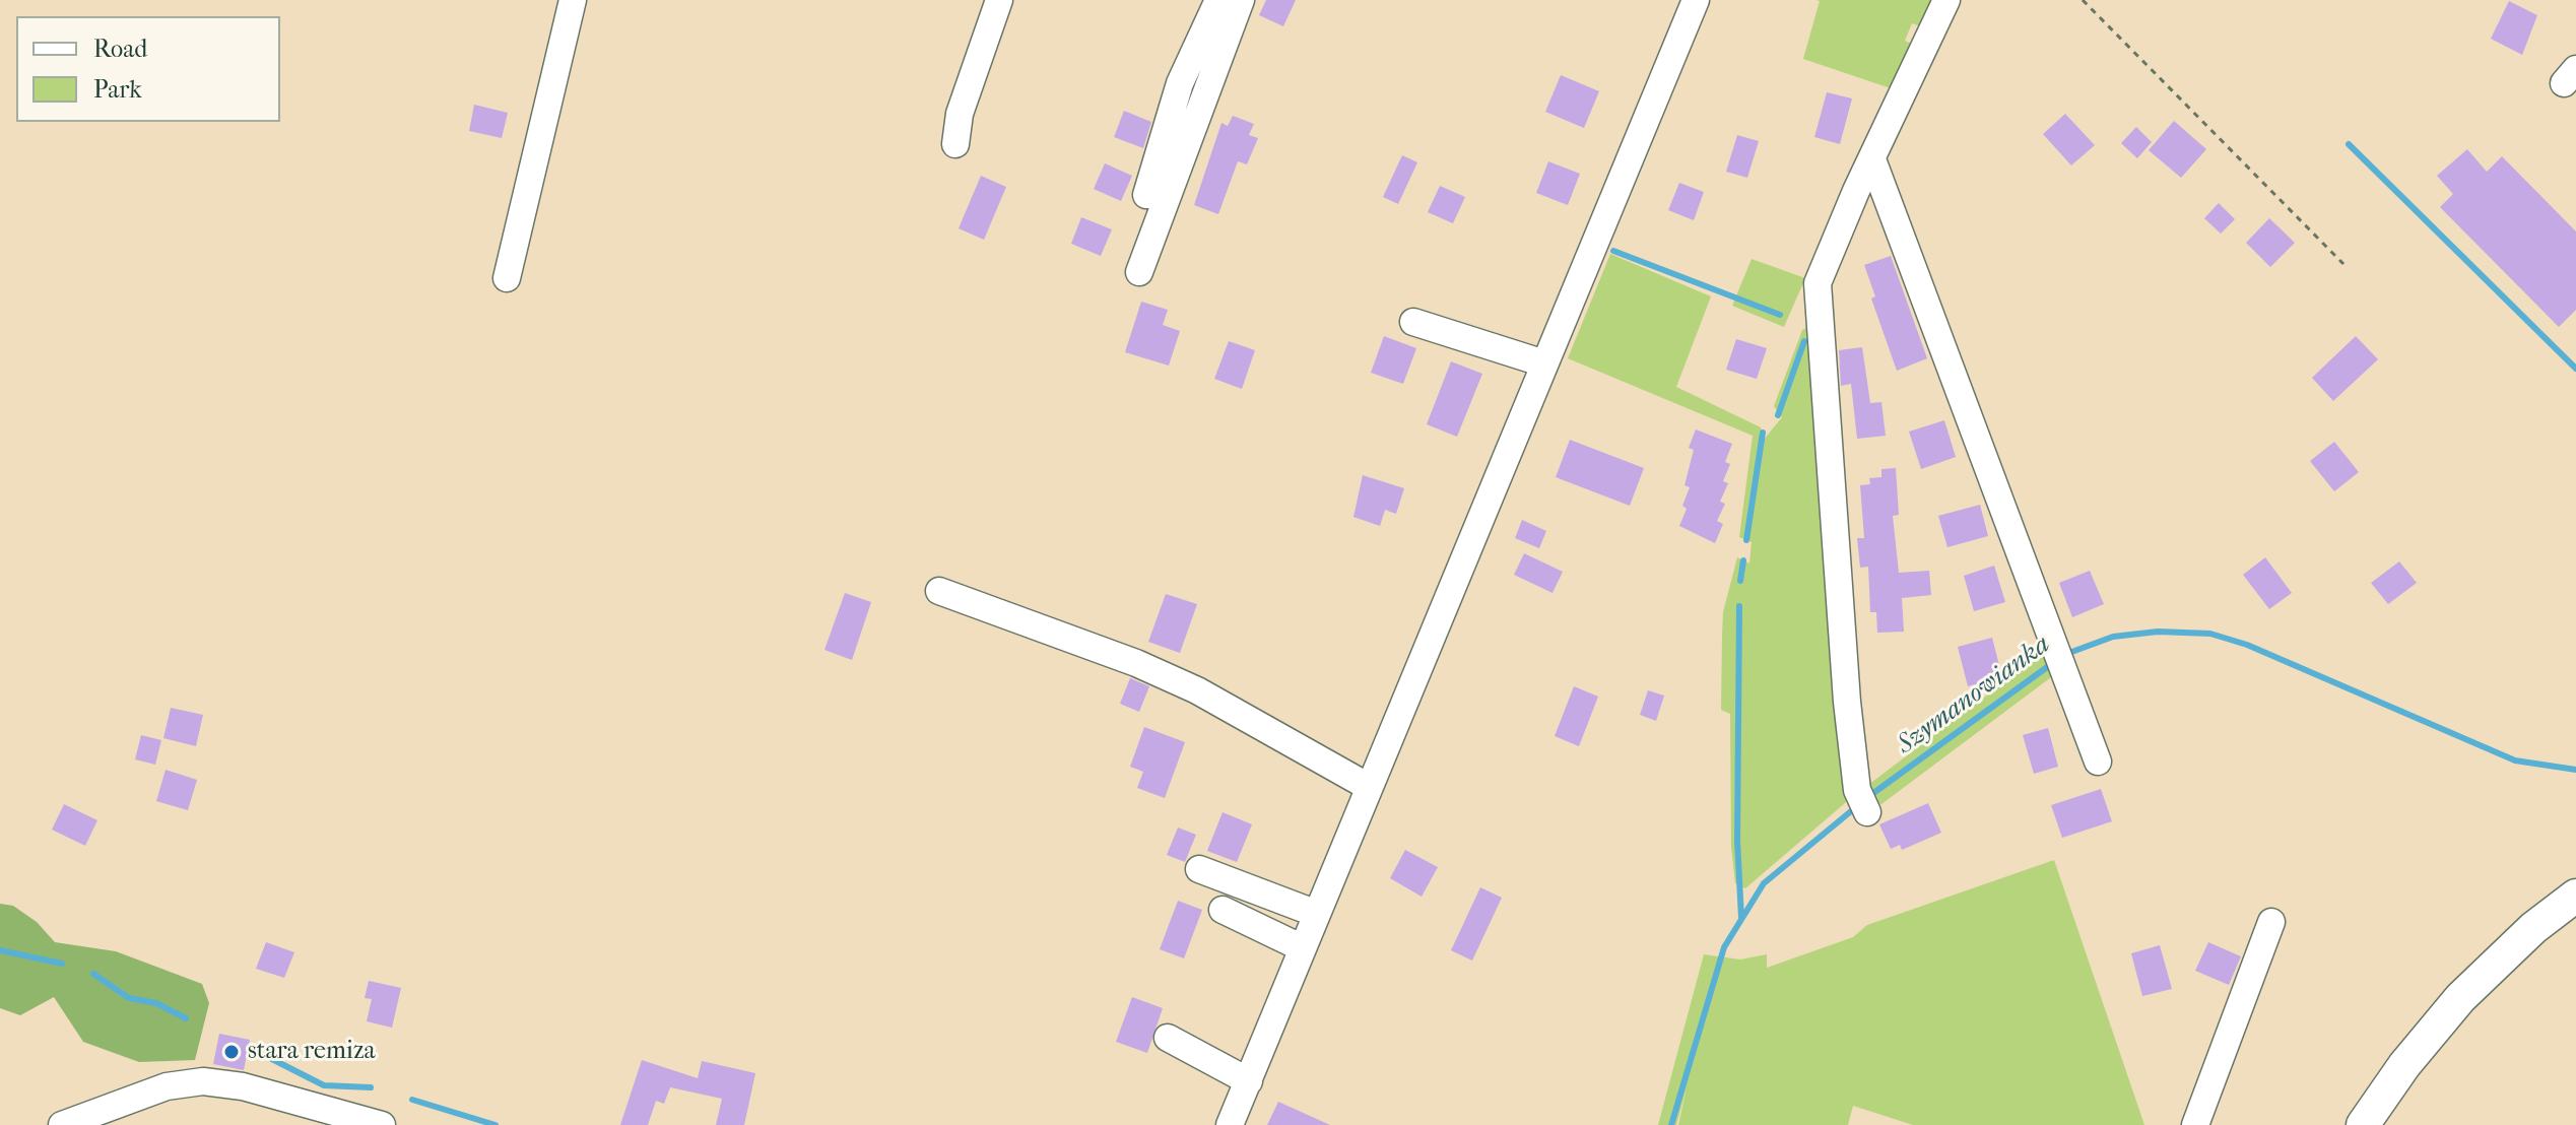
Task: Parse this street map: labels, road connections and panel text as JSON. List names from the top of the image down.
{
  "water": ["Szymanowianka"],
  "places": ["stara remiza"],
  "legend": ["Road", "Park"]
}
